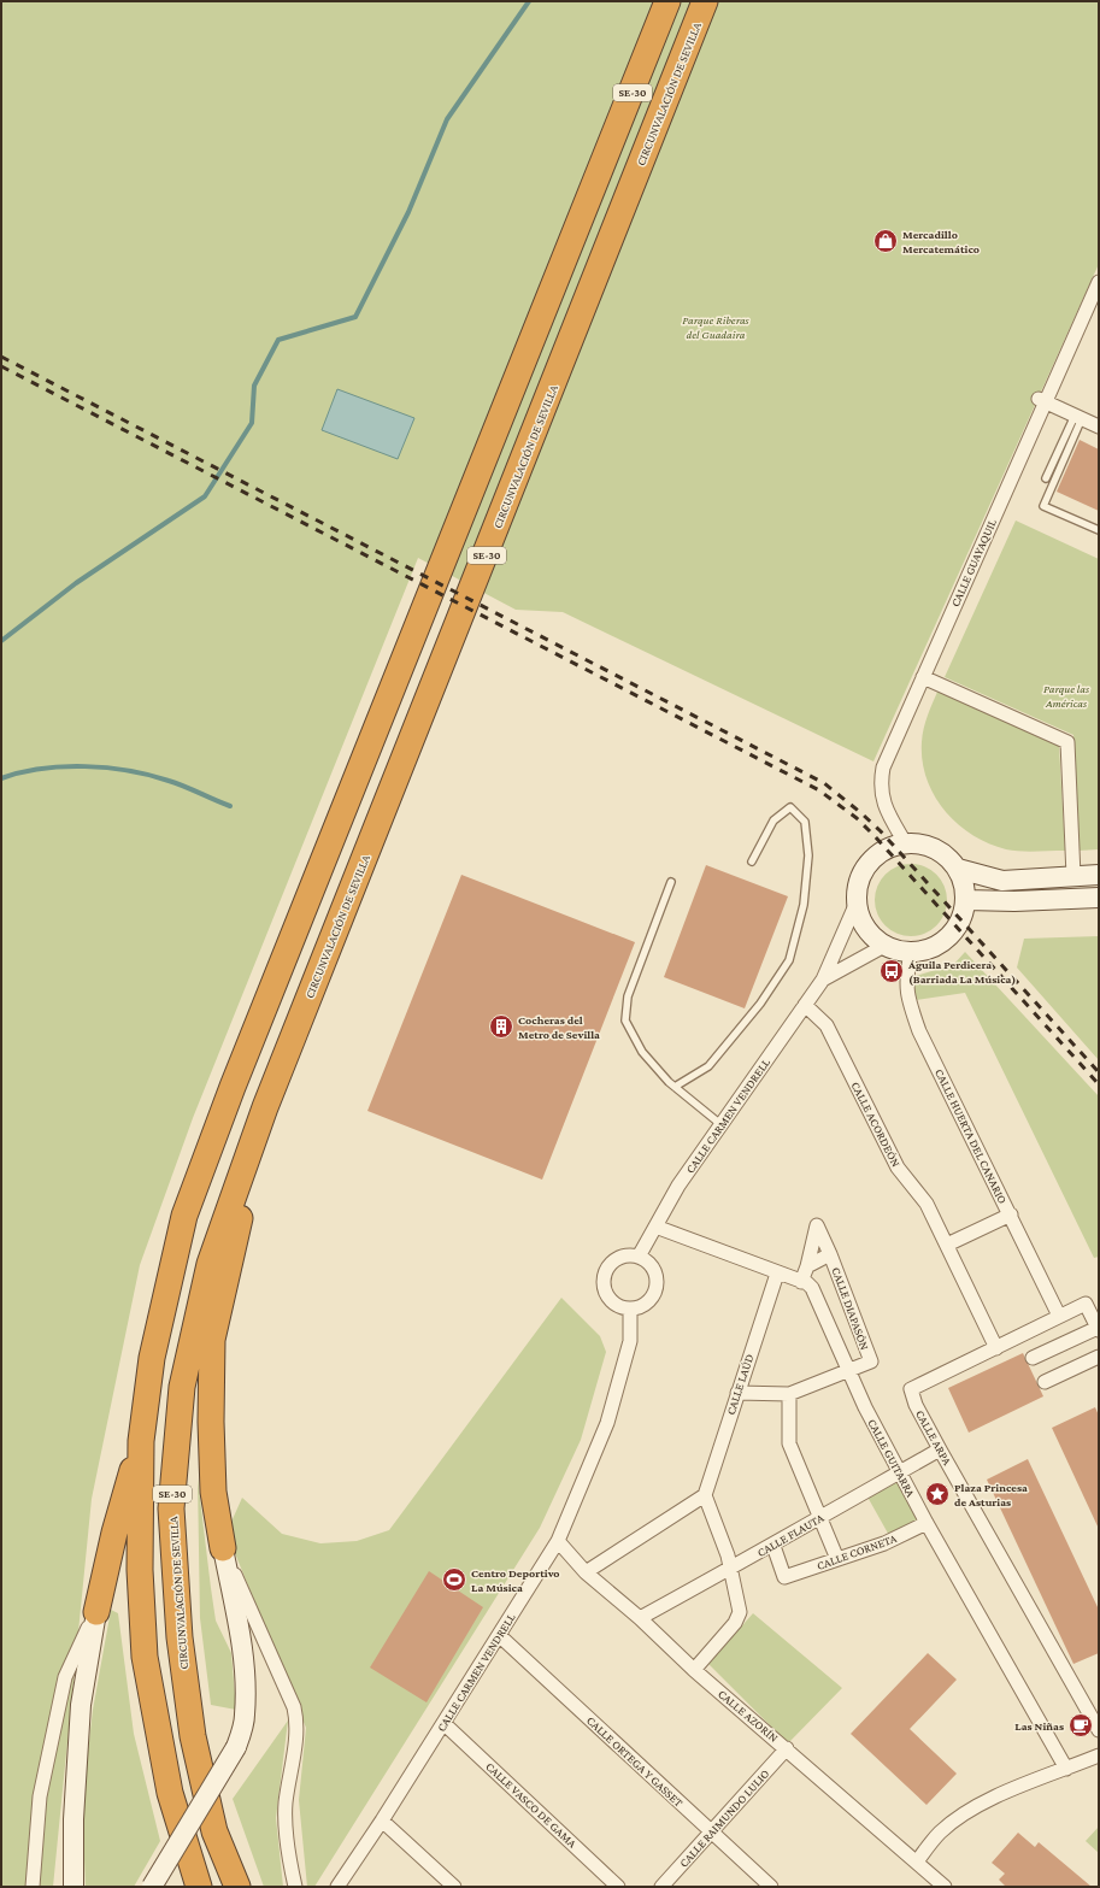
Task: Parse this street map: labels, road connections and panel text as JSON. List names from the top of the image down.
{
  "streets": {
    "highway": ["SE-30", "CIRCUNVALACIÓN DE SEVILLA"],
    "street": [
      "CALLE GUAYAQUIL",
      "CALLE CARMEN VENDRELL",
      "CALLE ACORDEÓN",
      "CALLE HUERTA DEL CANARIO",
      "CALLE DIAPASÓN",
      "CALLE LAÚD",
      "CALLE ARPA",
      "CALLE GUITARRA",
      "CALLE FLAUTA",
      "CALLE CORNETA",
      "CALLE AZORÍN",
      "CALLE ORTEGA Y GASSET",
      "CALLE VASCO DE GAMA",
      "CALLE RAIMUNDO LULIO"
    ]
  },
  "crossings": [
    ["CALLE GUAYAQUIL", "CALLE CARMEN VENDRELL"],
    ["CALLE GUAYAQUIL", "CALLE HUERTA DEL CANARIO"],
    ["CALLE CARMEN VENDRELL", "CALLE ACORDEÓN"],
    ["CALLE CARMEN VENDRELL", "CALLE HUERTA DEL CANARIO"],
    ["CALLE CARMEN VENDRELL", "CALLE GUITARRA"],
    ["CALLE CARMEN VENDRELL", "CALLE AZORÍN"],
    ["CALLE CARMEN VENDRELL", "CALLE ORTEGA Y GASSET"],
    ["CALLE CARMEN VENDRELL", "CALLE VASCO DE GAMA"],
    ["CALLE ACORDEÓN", "CALLE ARPA"],
    ["CALLE HUERTA DEL CANARIO", "CALLE ARPA"],
    ["CALLE DIAPASÓN", "CALLE GUITARRA"],
    ["CALLE LAÚD", "CALLE GUITARRA"],
    ["CALLE ARPA", "CALLE FLAUTA"],
    ["CALLE GUITARRA", "CALLE FLAUTA"],
    ["CALLE GUITARRA", "CALLE CORNETA"],
    ["CALLE FLAUTA", "CALLE CORNETA"],
    ["CALLE FLAUTA", "CALLE AZORÍN"],
    ["CALLE AZORÍN", "CALLE RAIMUNDO LULIO"],
    ["CALLE ORTEGA Y GASSET", "CALLE RAIMUNDO LULIO"]
  ],
  "parks": ["Parque Riberas del Guadaira", "Parque las Américas"],
  "places": {
    "shop": ["Mercadillo Mercatemático"],
    "bus stop": ["Águila Perdicera (Barriada La Música)"],
    "building": ["Cocheras del Metro de Sevilla"],
    "place": ["Plaza Princesa de Asturias"],
    "sports": ["Centro Deportivo La Música"],
    "cafe": ["Las Niñas"]
  }
}
